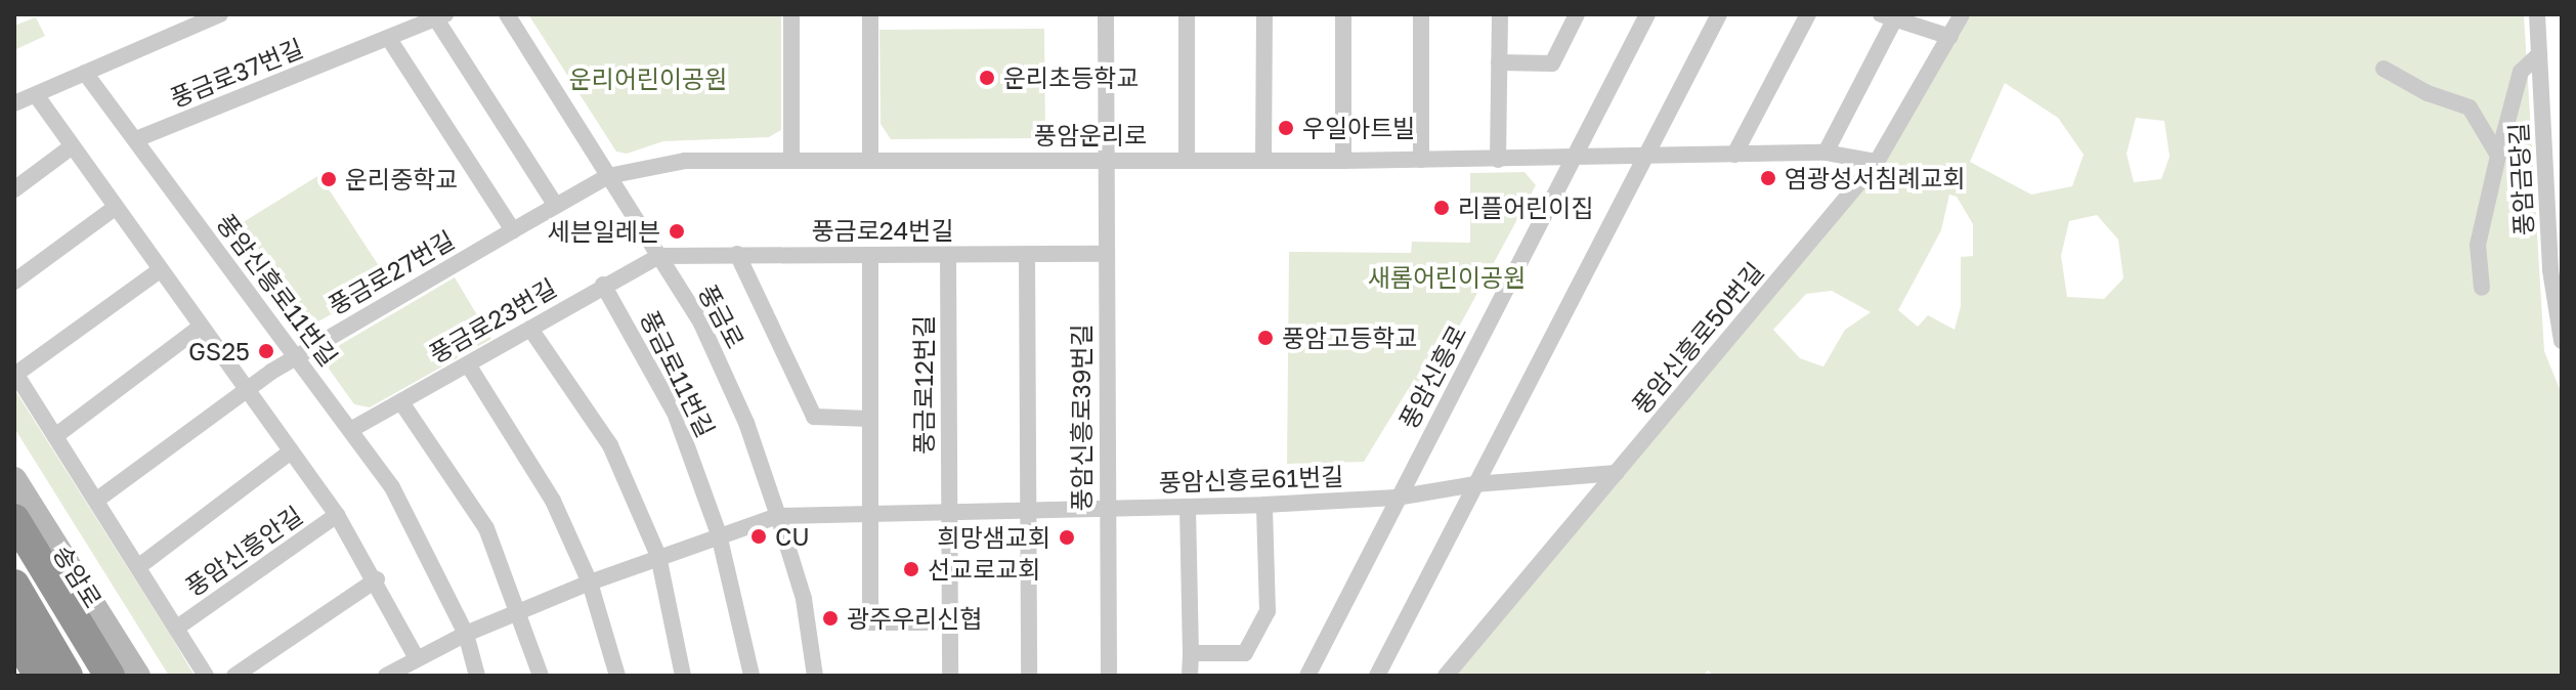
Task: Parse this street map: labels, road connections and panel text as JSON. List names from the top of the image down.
{
  "streets": {
    "street": [
      "풍금로37번길",
      "풍암운리로",
      "풍암금당길",
      "풍금로24번길",
      "풍금로27번길",
      "풍암신흥로11번길",
      "풍금로",
      "풍금로23번길",
      "풍암신흥로50번길",
      "풍금로11번길",
      "풍암신흥로",
      "풍금로12번길",
      "풍암신흥로39번길",
      "풍암신흥로61번길",
      "풍암신흥안길",
      "송암로"
    ]
  },
  "crossings": [
    ["풍금로37번길", "풍암신흥로11번길"],
    ["풍암운리로", "풍금로27번길"],
    ["풍암운리로", "풍금로"],
    ["풍암운리로", "풍암신흥로50번길"],
    ["풍암운리로", "풍암신흥로"],
    ["풍암운리로", "풍암신흥로39번길"],
    ["풍금로24번길", "풍금로"],
    ["풍금로24번길", "풍금로23번길"],
    ["풍금로24번길", "풍금로12번길"],
    ["풍금로24번길", "풍암신흥로39번길"],
    ["풍금로27번길", "풍암신흥로11번길"],
    ["풍금로27번길", "풍금로"],
    ["풍암신흥로11번길", "풍금로23번길"],
    ["풍금로", "풍금로23번길"],
    ["풍금로23번길", "풍금로11번길"],
    ["풍암신흥로50번길", "풍암신흥로61번길"],
    ["풍암신흥로", "풍암신흥로61번길"],
    ["풍암신흥로39번길", "풍암신흥로61번길"]
  ],
  "parks": ["운리어린이공원", "새롬어린이공원"],
  "places": [
    "운리초등학교",
    "우일아트빌",
    "염광성서침례교회",
    "운리중학교",
    "리플어린이집",
    "세븐일레븐",
    "풍암고등학교",
    "GS25",
    "CU",
    "희망샘교회",
    "선교로교회",
    "광주우리신협"
  ]
}
